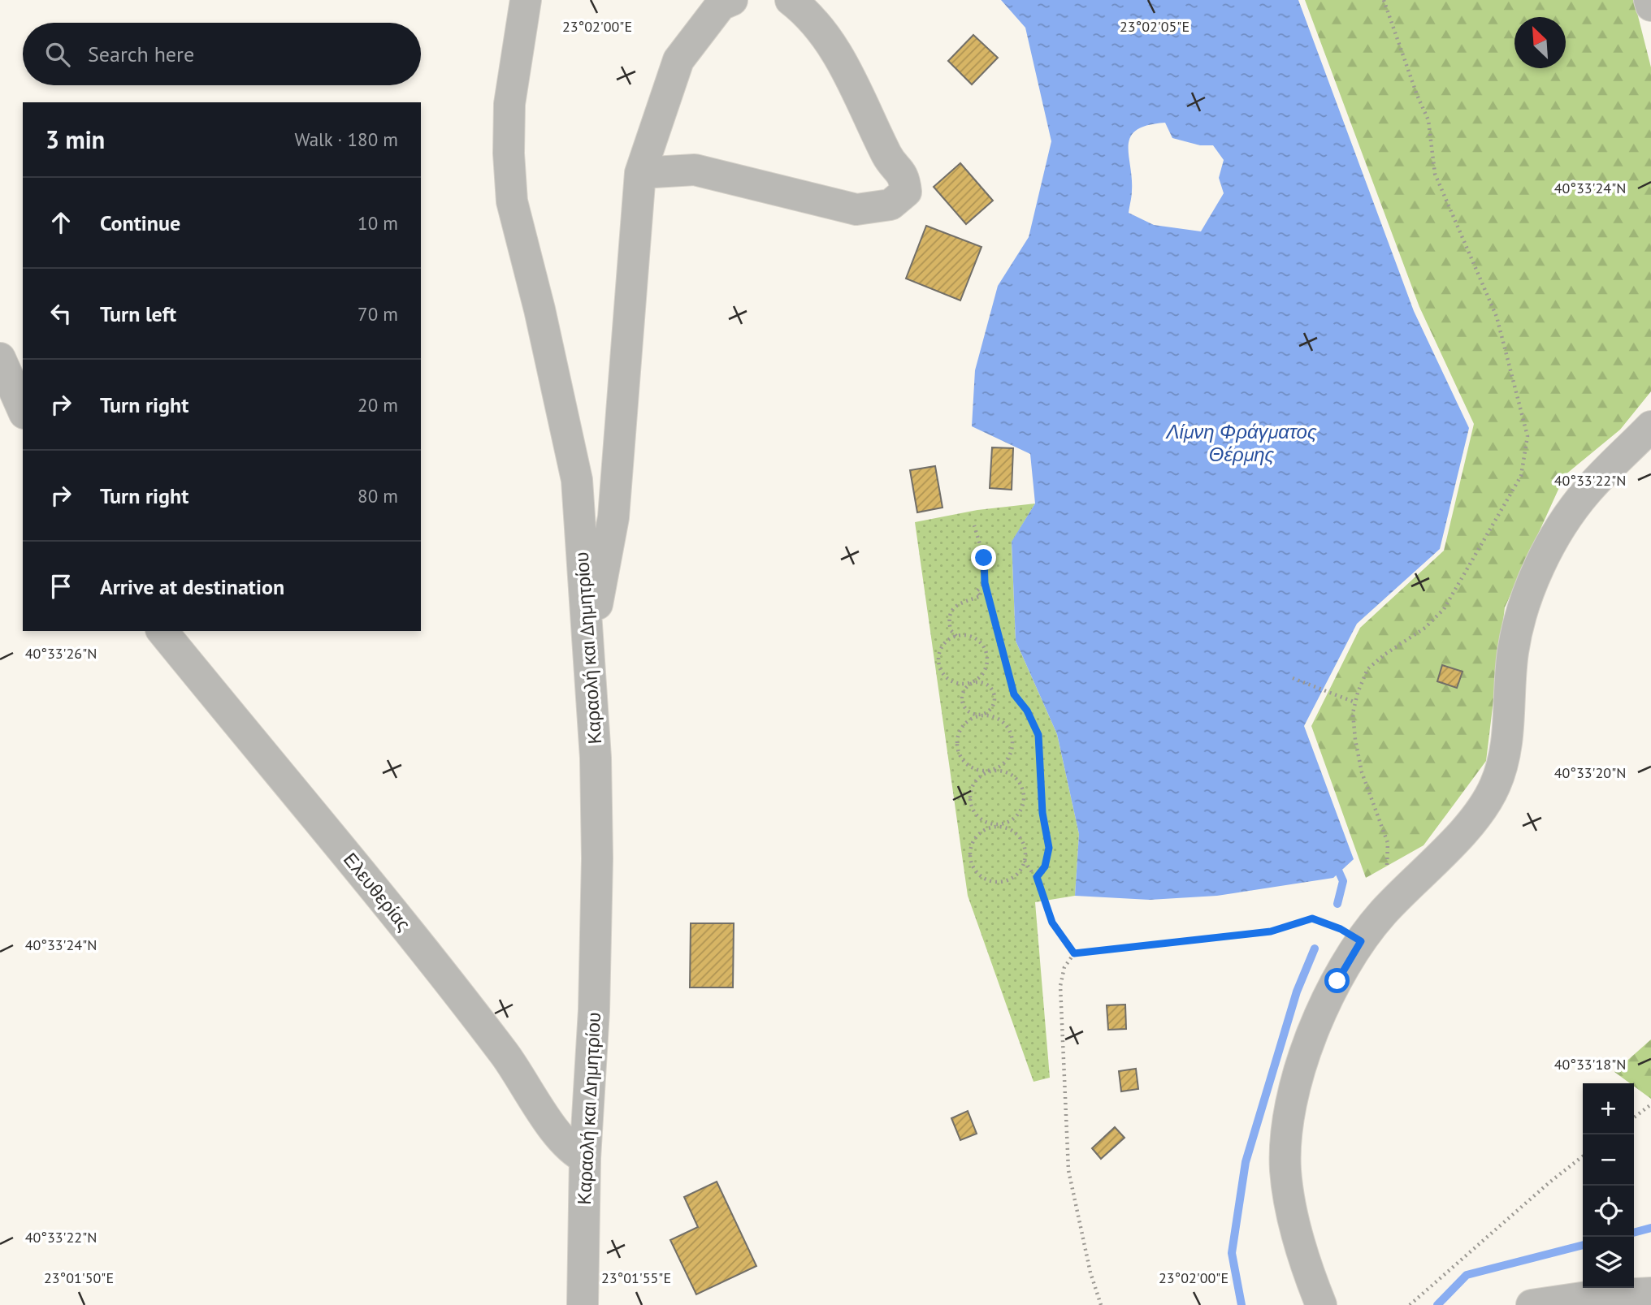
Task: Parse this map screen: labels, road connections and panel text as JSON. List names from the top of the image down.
{
  "streets": {
    "street": ["Καραολή και Δημητρίου", "Ελευθερίας"]
  },
  "crossings": [
    ["Καραολή και Δημητρίου", "Ελευθερίας"]
  ],
  "water": ["Λίμνη Φράγματος Θέρμης"],
  "north": "top left",
  "page": {
    "search": "Search here",
    "heading": ["3 min", "Walk · 180 m"],
    "list": [
      ["Continue", "10 m"],
      ["Turn left", "70 m"],
      ["Turn right", "20 m"],
      ["Turn right", "80 m"],
      "Arrive at destination"
    ],
    "map_buttons": ["+", "−"]
  },
  "coordinates": [
    "23°02'00\"E",
    "23°02'05\"E",
    "40°33'24\"N",
    "40°33'22\"N",
    "40°33'26\"N",
    "40°33'20\"N",
    "40°33'18\"N",
    "23°01'50\"E",
    "23°01'55\"E"
  ]
}
